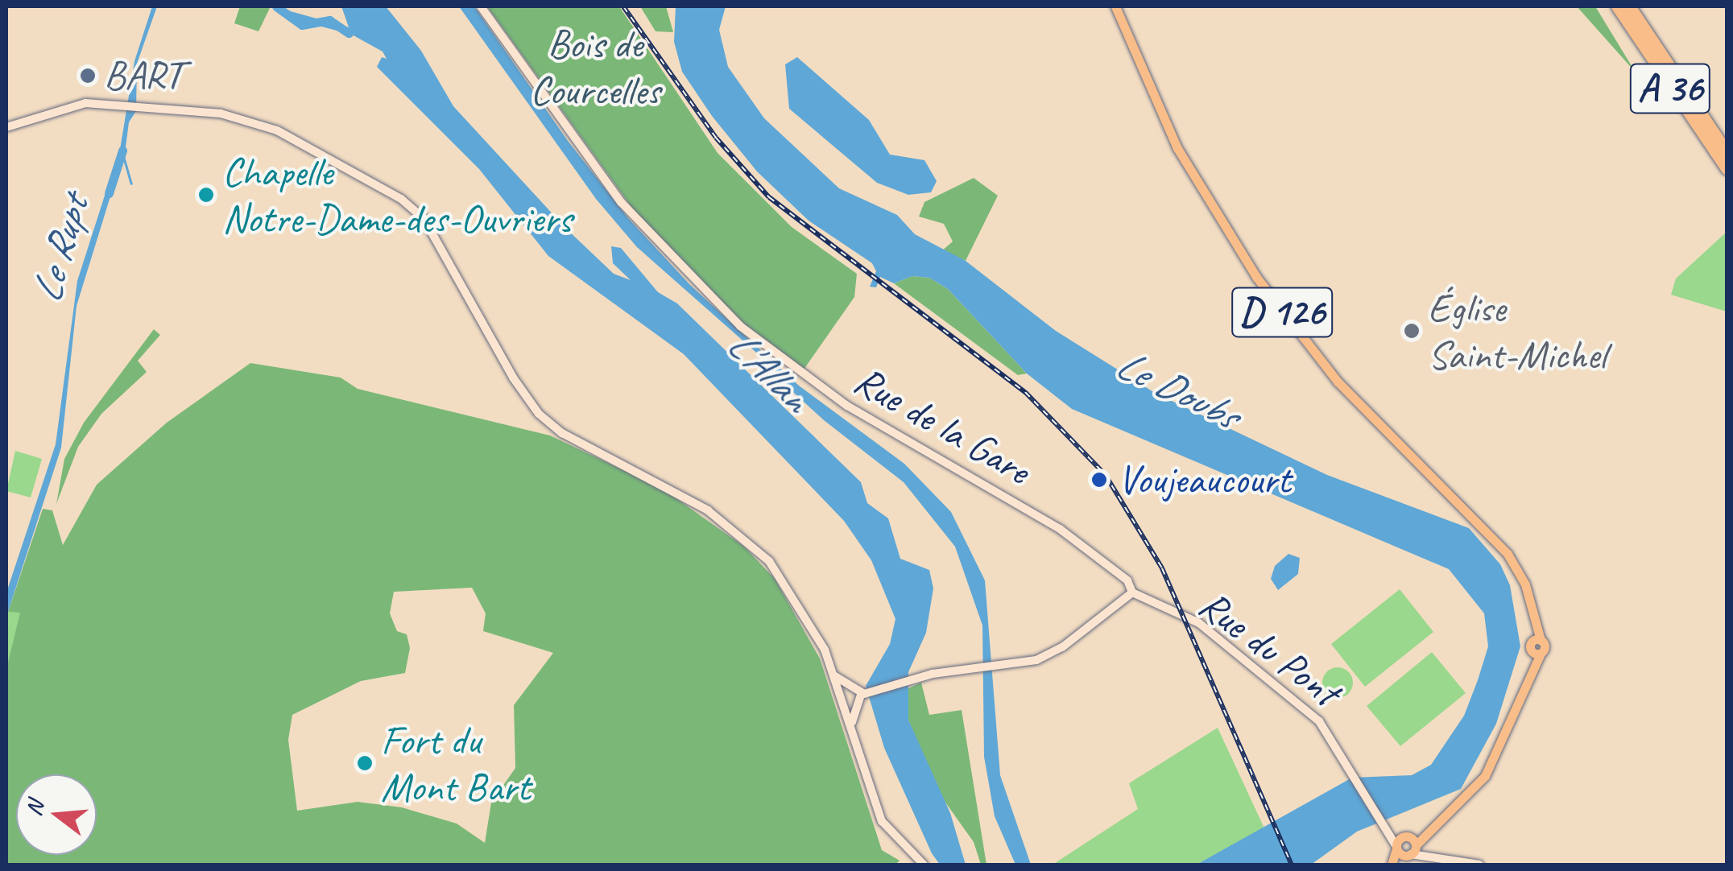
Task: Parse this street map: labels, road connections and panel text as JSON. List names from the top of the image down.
{
  "streets": {
    "highway": ["A 36"],
    "main road": ["D 126", "Rue de la Gare", "Rue du Pont"]
  },
  "crossings": [
    ["Rue de la Gare", "Rue du Pont"]
  ],
  "water": ["Le Rupt", "L'Allan", "Le Doubs"],
  "parks": ["Bois de Courcelles"],
  "places": [
    "BART",
    "Chapelle Notre-Dame-des-Ouvriers",
    "Église Saint-Michel",
    "Voujeaucourt",
    "Fort du Mont Bart"
  ],
  "north": "left"
}
